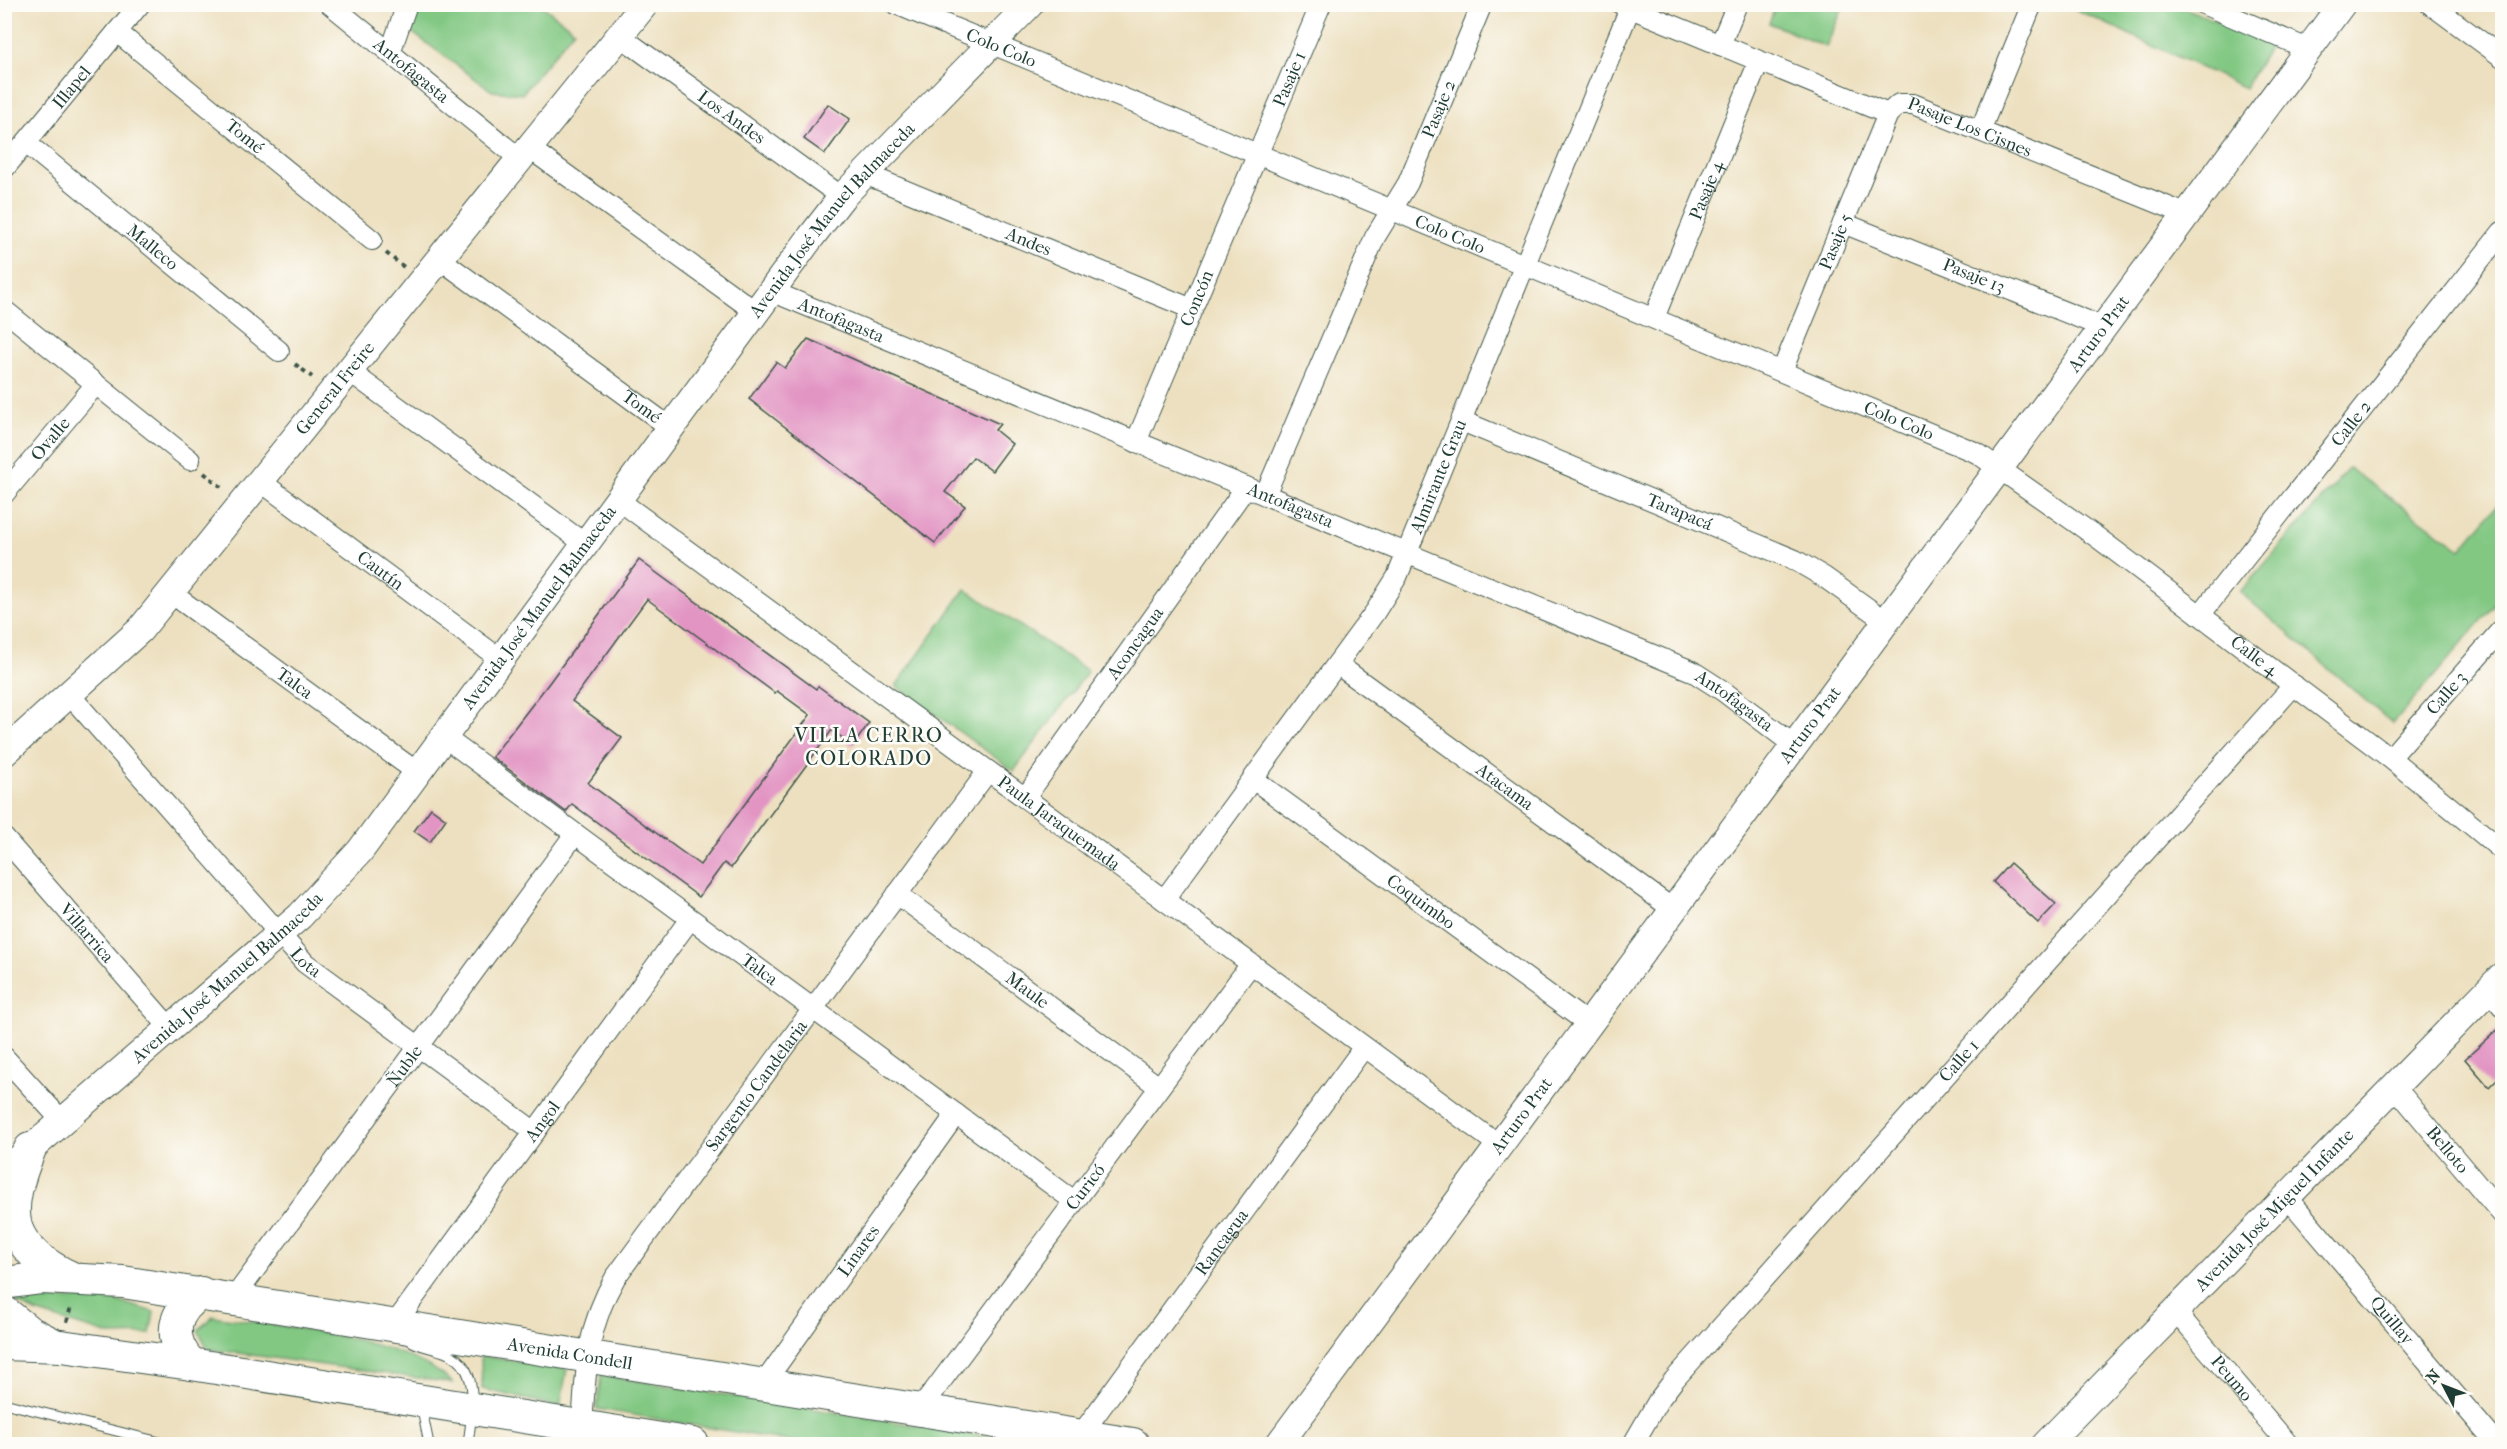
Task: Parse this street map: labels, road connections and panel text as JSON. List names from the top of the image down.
{
  "streets": {
    "main road": ["Avenida Condell"],
    "street": [
      "Colo Colo",
      "Antofagasta",
      "Pasaje 1",
      "Illapel",
      "Pasaje 2",
      "Los Andes",
      "Pasaje Los Cisnes",
      "Tomé",
      "Pasaje 4",
      "Avenida José Manuel Balmaceda",
      "Andes",
      "Pasaje 5",
      "Malleco",
      "Pasaje 13",
      "Concón",
      "Arturo Prat",
      "General Freire",
      "Calle 2",
      "Ovalle",
      "Almirante Grau",
      "Tarapacá",
      "Cautín",
      "Aconcagua",
      "Calle 4",
      "Talca",
      "Calle 3",
      "Atacama",
      "Paula Jaraquemada",
      "Coquimbo",
      "Villarrica",
      "Lota",
      "Maule",
      "Calle 1",
      "Ñuble",
      "Sargento Candelaria",
      "Angol",
      "Belloto",
      "Curicó",
      "Avenida José Miguel Infante",
      "Rancagua",
      "Linares",
      "Quillay",
      "Peumo"
    ]
  },
  "crossings": [
    ["Colo Colo", "Pasaje 1"],
    ["Colo Colo", "Pasaje 2"],
    ["Colo Colo", "Pasaje 4"],
    ["Colo Colo", "Avenida José Manuel Balmaceda"],
    ["Colo Colo", "Pasaje 5"],
    ["Colo Colo", "Concón"],
    ["Colo Colo", "Arturo Prat"],
    ["Colo Colo", "Almirante Grau"],
    ["Colo Colo", "Calle 4"],
    ["Antofagasta", "Avenida José Manuel Balmaceda"],
    ["Antofagasta", "Concón"],
    ["Antofagasta", "Arturo Prat"],
    ["Antofagasta", "General Freire"],
    ["Antofagasta", "Almirante Grau"],
    ["Antofagasta", "Aconcagua"],
    ["Pasaje 1", "Concón"],
    ["Illapel", "Tomé"],
    ["Illapel", "Malleco"],
    ["Los Andes", "Avenida José Manuel Balmaceda"],
    ["Los Andes", "General Freire"],
    ["Pasaje Los Cisnes", "Pasaje 4"],
    ["Pasaje Los Cisnes", "Pasaje 5"],
    ["Pasaje Los Cisnes", "Arturo Prat"],
    ["Pasaje Los Cisnes", "Almirante Grau"],
    ["Tomé", "Avenida José Manuel Balmaceda"],
    ["Tomé", "General Freire"],
    ["Avenida José Manuel Balmaceda", "Andes"],
    ["Avenida José Manuel Balmaceda", "Cautín"],
    ["Avenida José Manuel Balmaceda", "Talca"],
    ["Avenida José Manuel Balmaceda", "Paula Jaraquemada"],
    ["Avenida José Manuel Balmaceda", "Villarrica"],
    ["Avenida José Manuel Balmaceda", "Lota"],
    ["Andes", "Concón"],
    ["Pasaje 5", "Pasaje 13"],
    ["Pasaje 13", "Arturo Prat"],
    ["Arturo Prat", "Tarapacá"],
    ["Arturo Prat", "Calle 4"],
    ["Arturo Prat", "Atacama"],
    ["Arturo Prat", "Paula Jaraquemada"],
    ["Arturo Prat", "Coquimbo"],
    ["General Freire", "Cautín"],
    ["General Freire", "Talca"],
    ["General Freire", "Lota"],
    ["Calle 2", "Calle 4"],
    ["Almirante Grau", "Tarapacá"],
    ["Almirante Grau", "Atacama"],
    ["Almirante Grau", "Paula Jaraquemada"],
    ["Almirante Grau", "Coquimbo"],
    ["Aconcagua", "Paula Jaraquemada"],
    ["Calle 4", "Calle 3"],
    ["Calle 4", "Calle 1"],
    ["Talca", "Ñuble"],
    ["Talca", "Sargento Candelaria"],
    ["Talca", "Angol"],
    ["Talca", "Curicó"],
    ["Talca", "Linares"],
    ["Paula Jaraquemada", "Sargento Candelaria"],
    ["Paula Jaraquemada", "Curicó"],
    ["Paula Jaraquemada", "Rancagua"],
    ["Lota", "Ñuble"],
    ["Lota", "Angol"],
    ["Maule", "Sargento Candelaria"],
    ["Maule", "Curicó"],
    ["Ñuble", "Avenida Condell"],
    ["Sargento Candelaria", "Avenida Condell"],
    ["Angol", "Avenida Condell"],
    ["Belloto", "Avenida José Miguel Infante"],
    ["Curicó", "Avenida Condell"],
    ["Avenida José Miguel Infante", "Quillay"],
    ["Avenida José Miguel Infante", "Peumo"],
    ["Rancagua", "Avenida Condell"],
    ["Linares", "Avenida Condell"]
  ],
  "districts": ["VILLA CERRO COLORADO"],
  "north": "top left"
}
